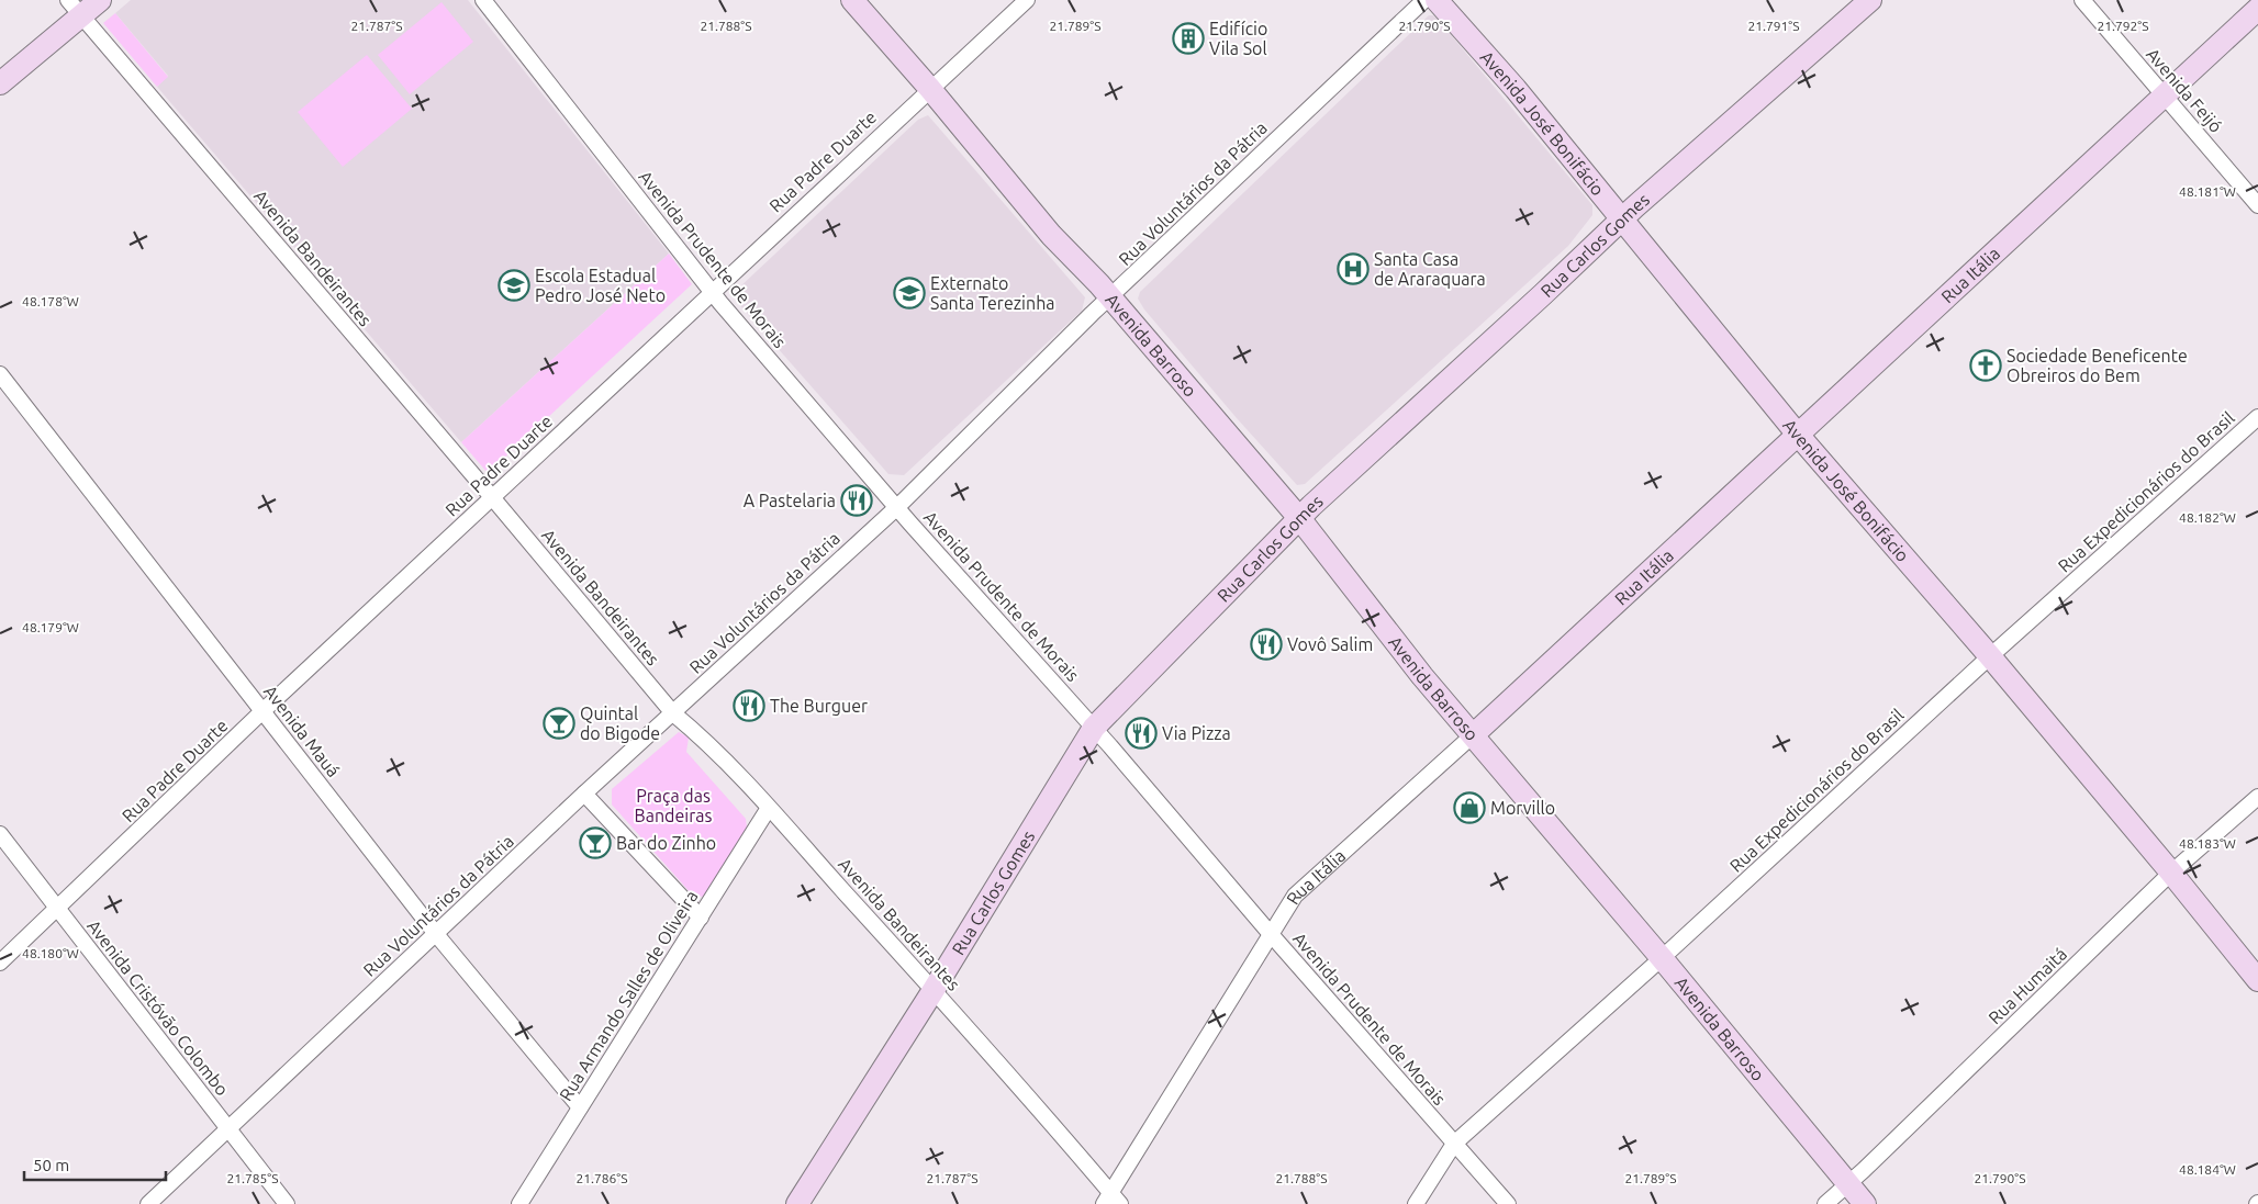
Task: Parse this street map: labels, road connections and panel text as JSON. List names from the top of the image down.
{
  "streets": {
    "street": [
      "Avenida Feijó",
      "Avenida José Bonifácio",
      "Rua Padre Duarte",
      "Rua Voluntários da Pátria",
      "Rua Carlos Gomes",
      "Avenida Bandeirantes",
      "Avenida Prudente de Morais",
      "Rua Itália",
      "Avenida Barroso",
      "Rua Expedicionários do Brasil",
      "Avenida Mauá",
      "Rua Humaitá",
      "Rua Armando Salles de Oliveira",
      "Avenida Cristóvão Colombo"
    ]
  },
  "crossings": [
    ["Avenida Feijó", "Rua Itália"],
    ["Avenida José Bonifácio", "Rua Carlos Gomes"],
    ["Avenida José Bonifácio", "Rua Itália"],
    ["Avenida José Bonifácio", "Rua Expedicionários do Brasil"],
    ["Avenida José Bonifácio", "Rua Humaitá"],
    ["Rua Padre Duarte", "Avenida Bandeirantes"],
    ["Rua Padre Duarte", "Avenida Prudente de Morais"],
    ["Rua Padre Duarte", "Avenida Barroso"],
    ["Rua Padre Duarte", "Avenida Mauá"],
    ["Rua Padre Duarte", "Avenida Cristóvão Colombo"],
    ["Rua Voluntários da Pátria", "Avenida Bandeirantes"],
    ["Rua Voluntários da Pátria", "Avenida Prudente de Morais"],
    ["Rua Voluntários da Pátria", "Avenida Barroso"],
    ["Rua Voluntários da Pátria", "Avenida Mauá"],
    ["Rua Voluntários da Pátria", "Avenida Cristóvão Colombo"],
    ["Rua Carlos Gomes", "Avenida Bandeirantes"],
    ["Rua Carlos Gomes", "Avenida Prudente de Morais"],
    ["Rua Carlos Gomes", "Avenida Barroso"],
    ["Avenida Bandeirantes", "Rua Itália"],
    ["Avenida Bandeirantes", "Rua Armando Salles de Oliveira"],
    ["Avenida Prudente de Morais", "Rua Itália"],
    ["Avenida Prudente de Morais", "Rua Expedicionários do Brasil"],
    ["Rua Itália", "Avenida Barroso"],
    ["Avenida Barroso", "Rua Expedicionários do Brasil"],
    ["Avenida Barroso", "Rua Humaitá"],
    ["Avenida Mauá", "Rua Armando Salles de Oliveira"]
  ],
  "parks": ["Praça das Bandeiras"],
  "places": {
    "building": ["Edifício Vila Sol"],
    "hospital": ["Santa Casa de Araraquara"],
    "school or university": ["Escola Estadual Pedro José Neto", "Externato Santa Terezinha"],
    "church": ["Sociedade Beneficente Obreiros do Bem"],
    "restaurant": [
      "A Pastelaria",
      "Vovô Salim",
      "The Burguer",
      "Via Pizza"
    ],
    "bar": ["Quintal do Bigode", "Bar do Zinho"],
    "shop": ["Morvillo"]
  },
  "scale_bar": "50 m",
  "coordinates": [
    "21.789°S",
    "21.792°S",
    "21.787°S",
    "21.788°S",
    "21.790°S",
    "21.791°S",
    "48.181°W",
    "48.178°W",
    "48.182°W",
    "48.179°W",
    "48.183°W",
    "48.180°W",
    "48.184°W",
    "21.785°S",
    "21.786°S"
  ]
}
